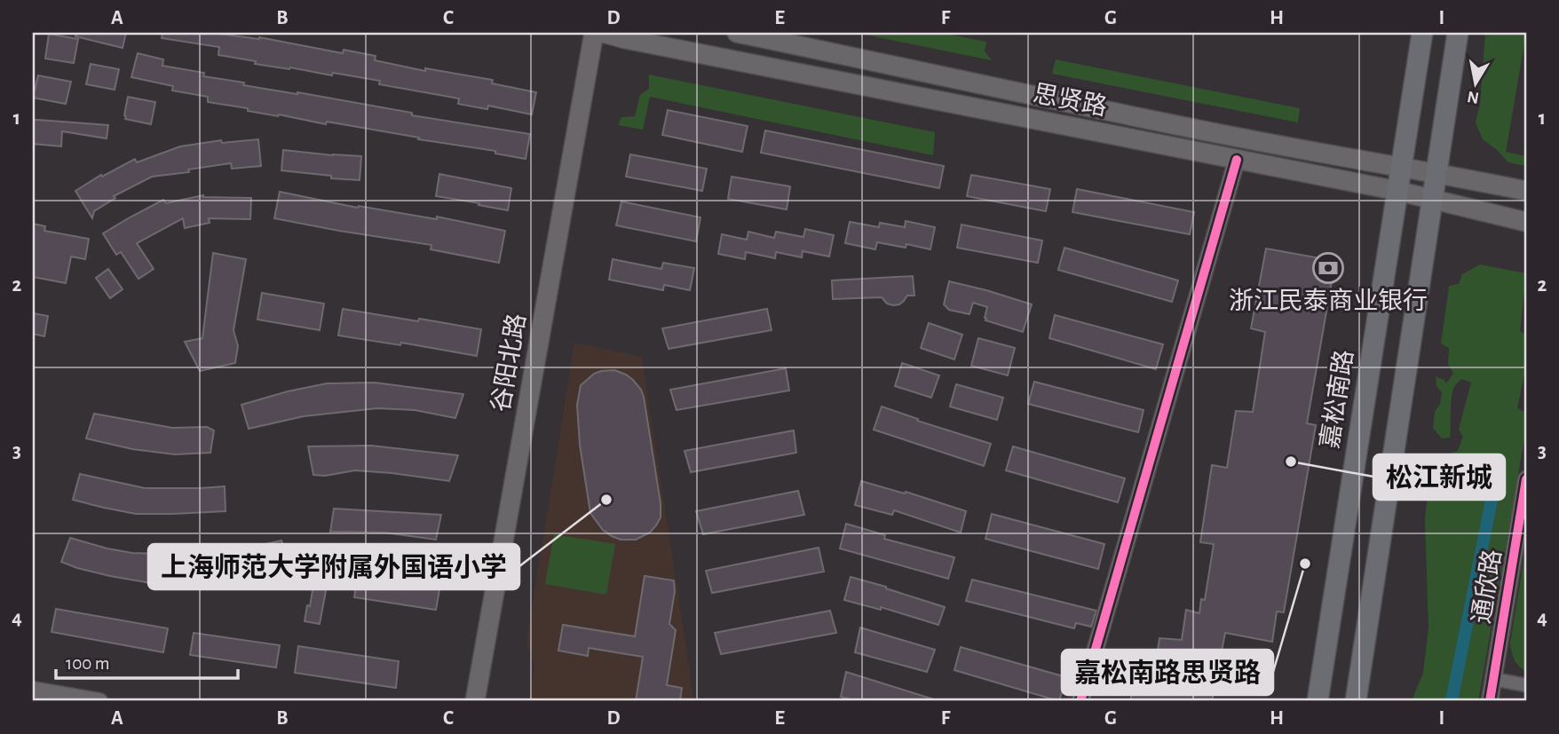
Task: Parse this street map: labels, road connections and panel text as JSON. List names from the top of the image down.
{
  "streets": {
    "main road": ["思贤路", "谷阳北路", "嘉松南路"],
    "street": ["通欣路"]
  },
  "crossings": [
    ["思贤路", "嘉松南路"]
  ],
  "places": {
    "bank": ["浙江民泰商业银行"],
    "other": ["松江新城", "上海师范大学附属外国语小学", "嘉松南路思贤路"]
  },
  "scale_bar": "100 m",
  "north": "bottom",
  "grid": {
    "columns": [
      "A",
      "B",
      "C",
      "D",
      "E",
      "F",
      "G",
      "H",
      "I"
    ],
    "rows": [
      "1",
      "2",
      "3",
      "4"
    ]
  }
}
